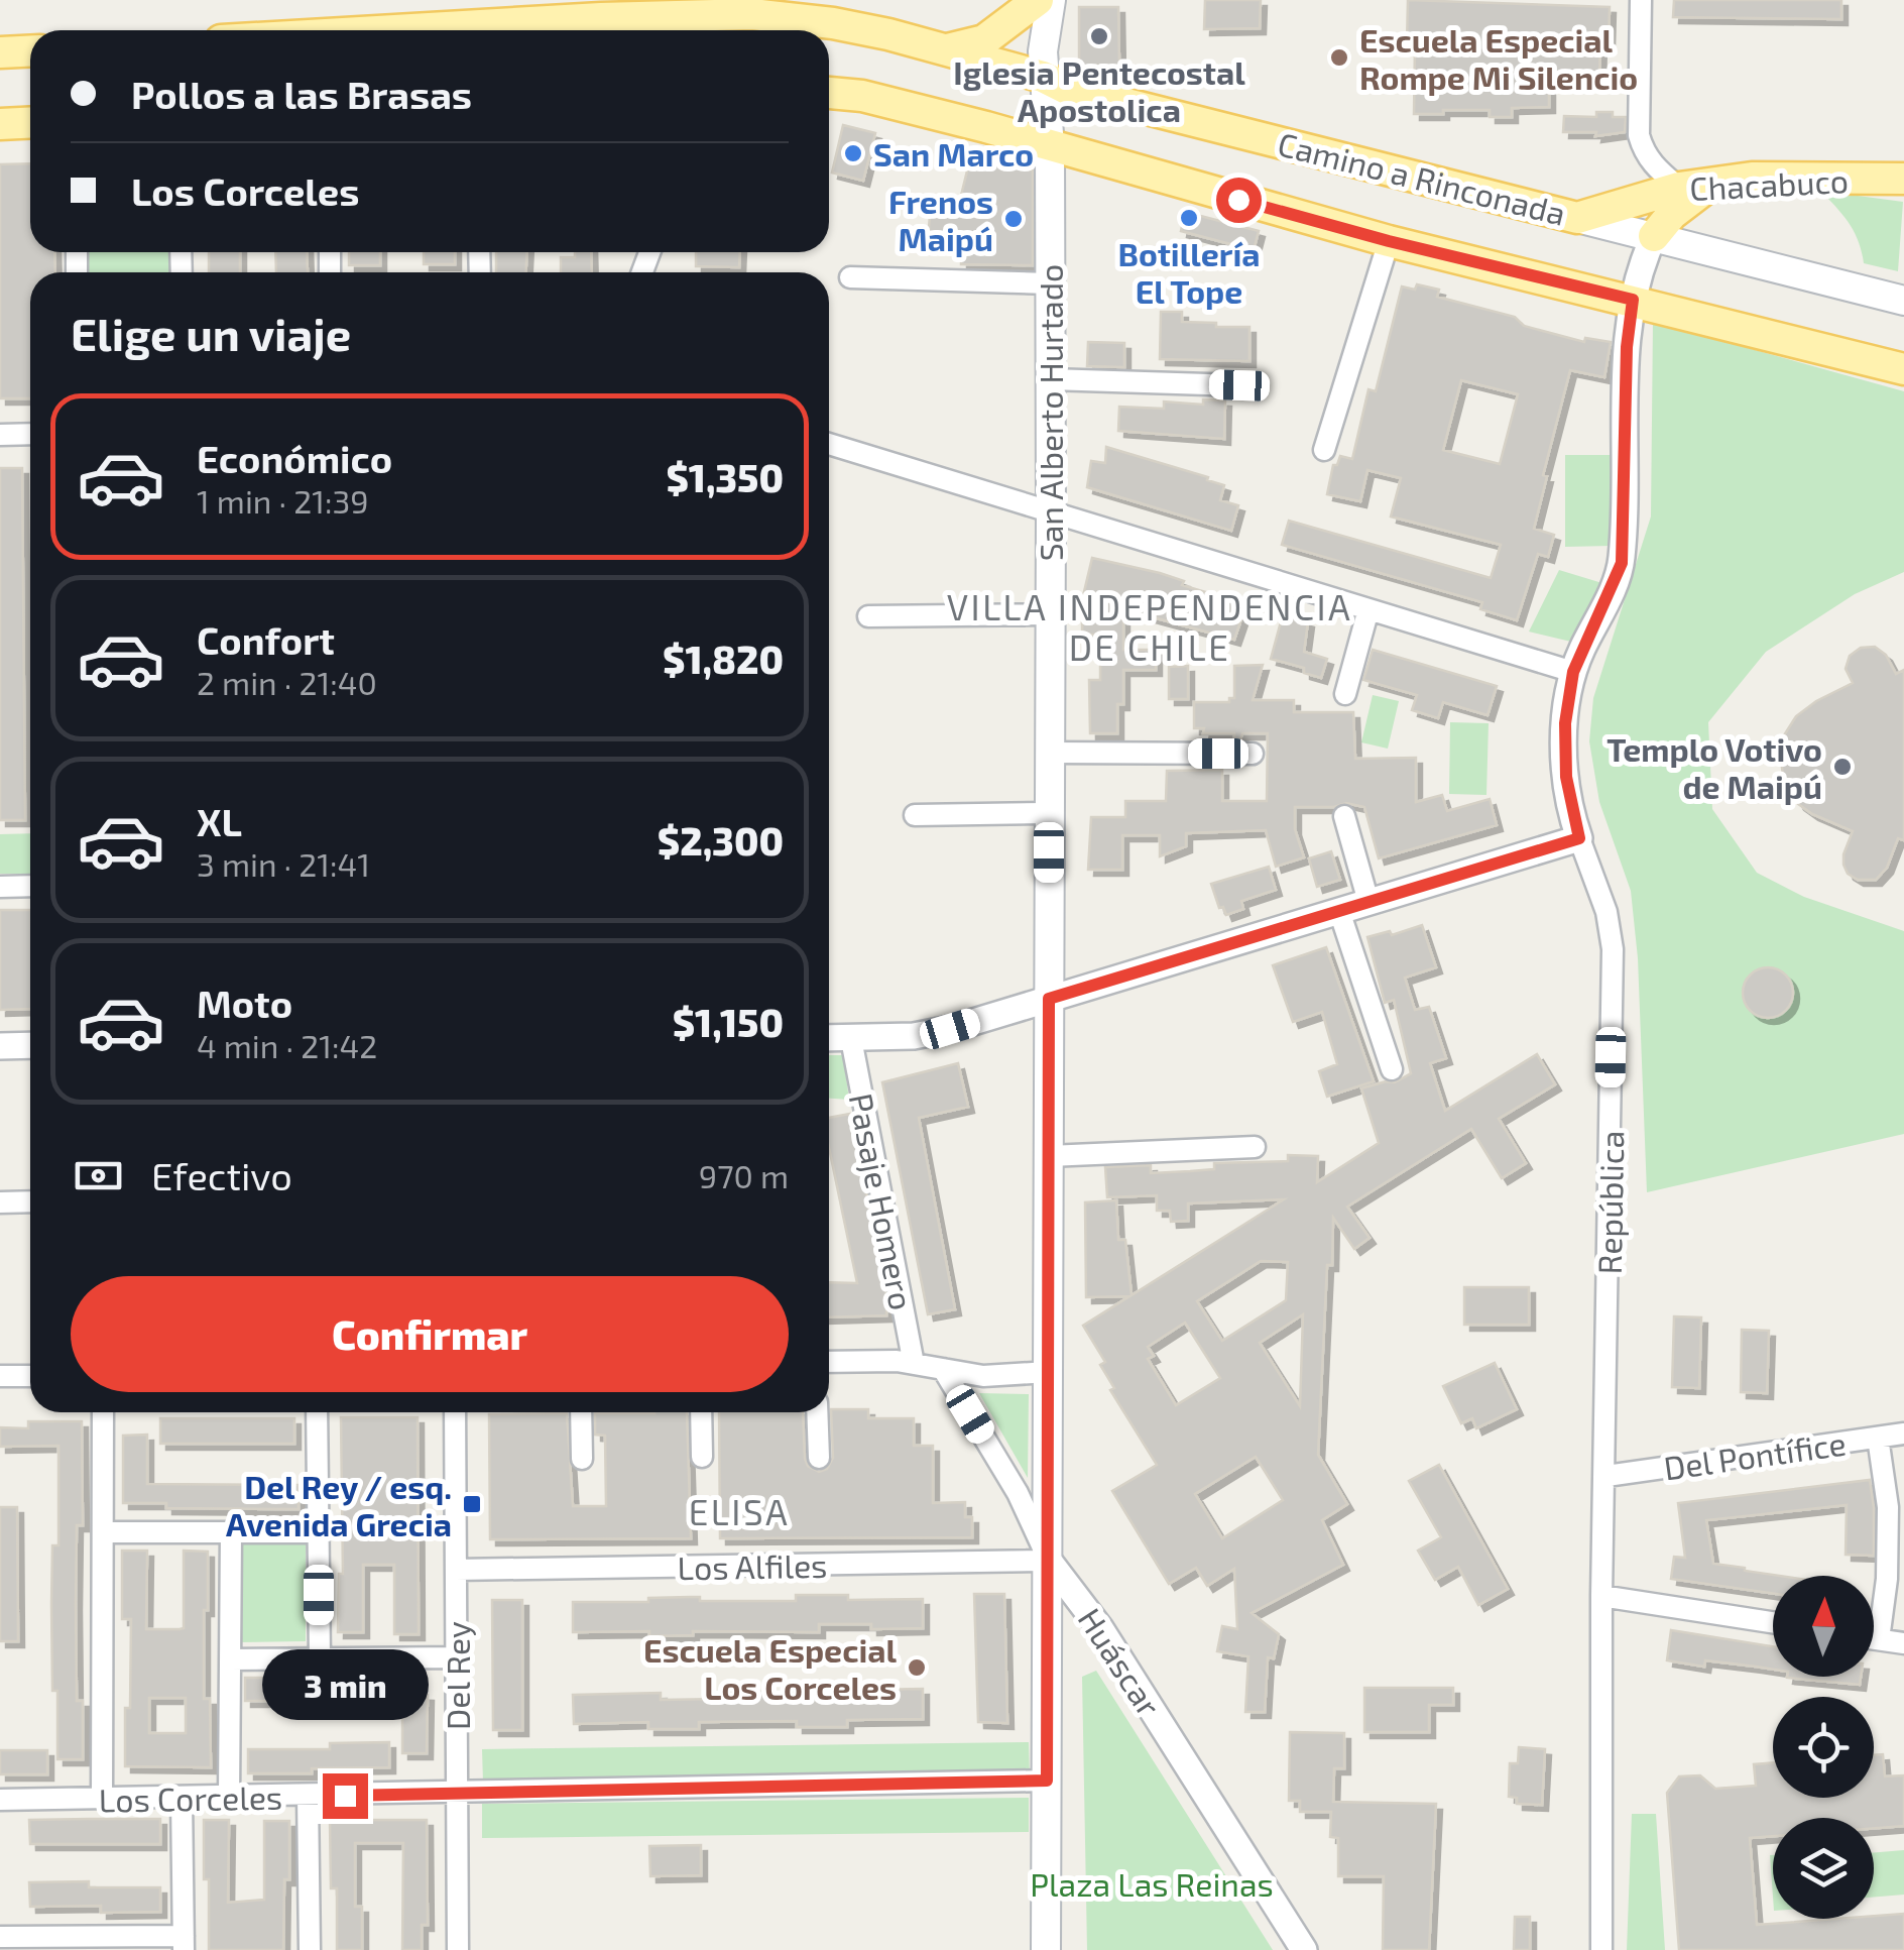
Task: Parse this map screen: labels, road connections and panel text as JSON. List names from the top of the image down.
{
  "streets": {
    "main road": ["Camino a Rinconada", "Chacabuco", "San Alberto Hurtado"],
    "street": [
      "Pasaje Homero",
      "República",
      "Del Pontífice",
      "Los Alfiles",
      "Huáscar",
      "Del Rey",
      "Los Corceles"
    ]
  },
  "crossings": [
    ["Camino a Rinconada", "Chacabuco"],
    ["Camino a Rinconada", "San Alberto Hurtado"],
    ["Camino a Rinconada", "República"],
    ["San Alberto Hurtado", "Los Alfiles"],
    ["San Alberto Hurtado", "Huáscar"],
    ["San Alberto Hurtado", "Los Corceles"],
    ["República", "Del Pontífice"],
    ["Los Alfiles", "Huáscar"],
    ["Los Alfiles", "Del Rey"],
    ["Del Rey", "Los Corceles"]
  ],
  "districts": ["VILLA INDEPENDENCIA DE CHILE", "ELISA"],
  "parks": ["Plaza Las Reinas"],
  "places": {
    "other": [
      "Iglesia Pentecostal Apostolica",
      "Escuela Especial Rompe Mi Silencio",
      "San Marco",
      "Botillería El Tope",
      "Frenos Maipú",
      "Templo Votivo de Maipú",
      "Escuela Especial Los Corceles"
    ],
    "transit": ["Del Rey / esq. Avenida Grecia"]
  },
  "north": "top",
  "page": {
    "banner": ["Pollos a las Brasas", "Los Corceles"],
    "heading": "Elige un viaje",
    "list": [
      {
        "name": "Económico",
        "note": "1 min · 21:39",
        "value": "$1,350"
      },
      {
        "name": "Confort",
        "note": "2 min · 21:40",
        "value": "$1,820"
      },
      {
        "name": "XL",
        "note": "3 min · 21:41",
        "value": "$2,300"
      },
      {
        "name": "Moto",
        "note": "4 min · 21:42",
        "value": "$1,150"
      }
    ],
    "pay": ["Efectivo", "970 m"],
    "buttons": "Confirmar",
    "bubble": "3 min"
  }
}
